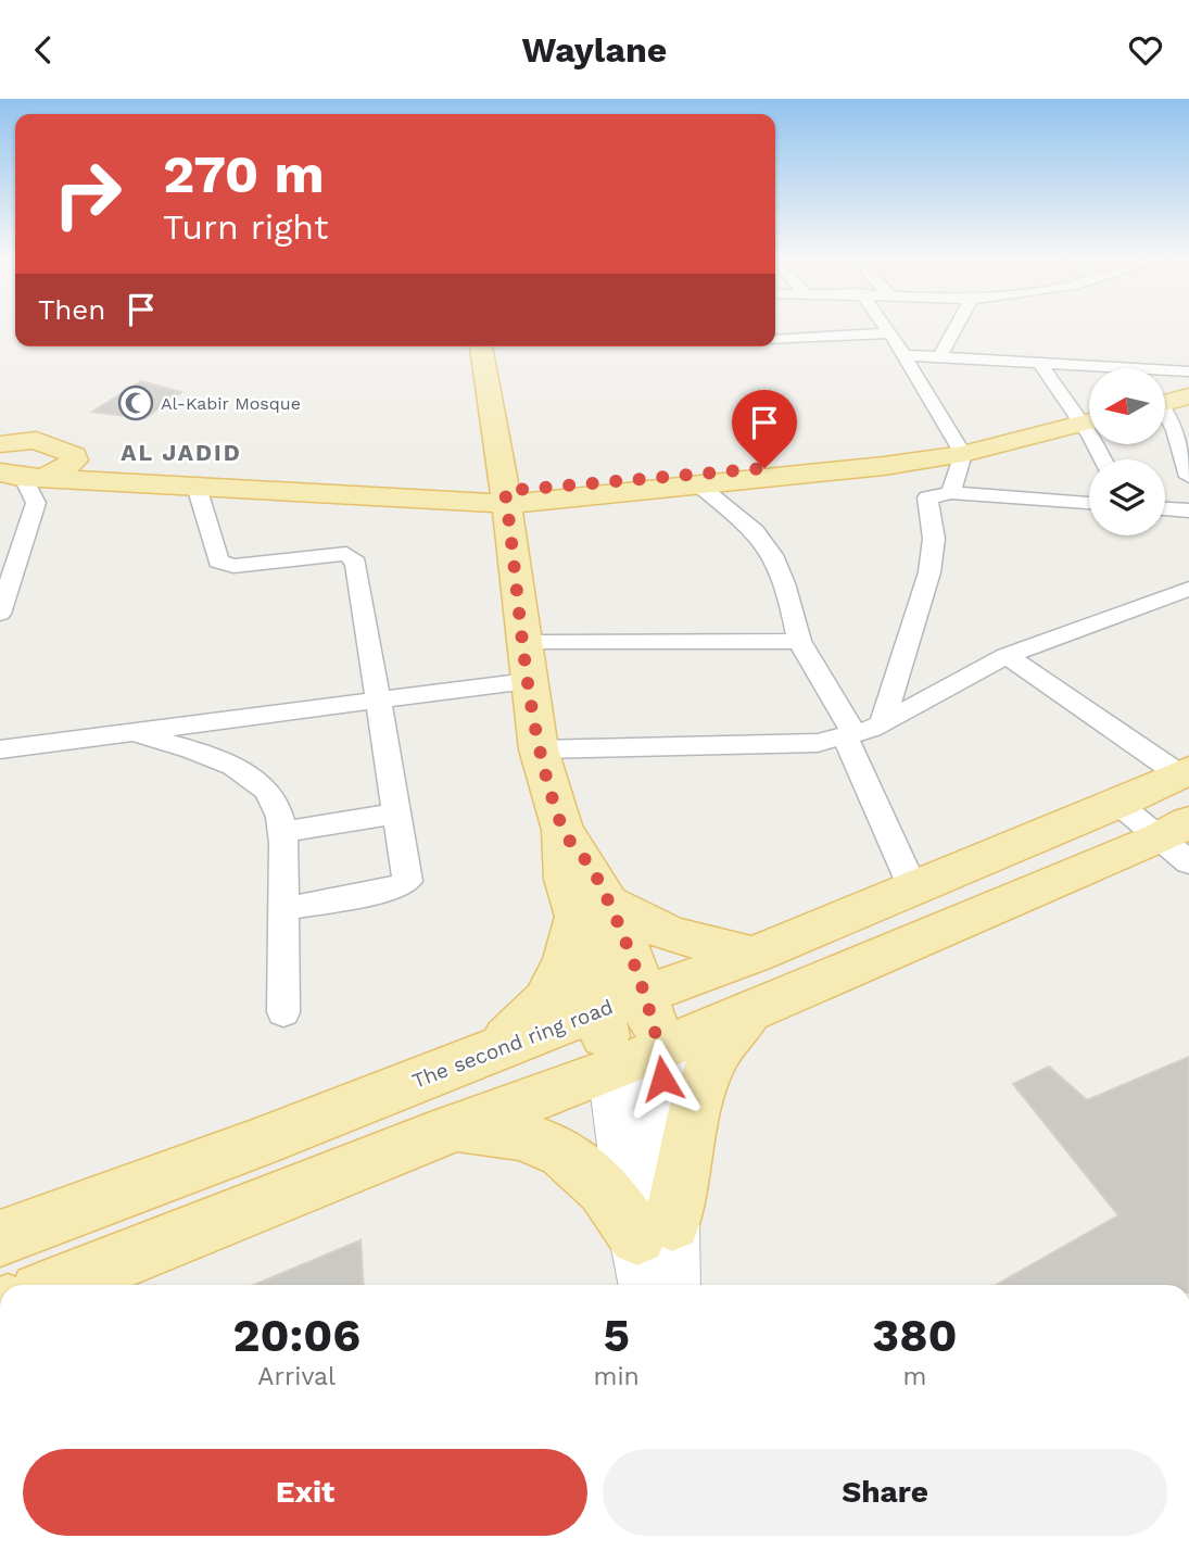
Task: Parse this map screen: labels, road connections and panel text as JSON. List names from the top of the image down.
{
  "streets": {
    "main road": ["The second ring road"]
  },
  "districts": ["AL JADID"],
  "places": {
    "mosque": ["Al-Kabir Mosque"]
  },
  "north": "left",
  "page": {
    "header": "Waylane",
    "turn": ["270 m", "Turn right"],
    "then": "Then",
    "eta": [
      "20:06",
      "Arrival",
      "5",
      "min",
      "380",
      "m"
    ],
    "buttons": ["Exit", "Share"]
  }
}
